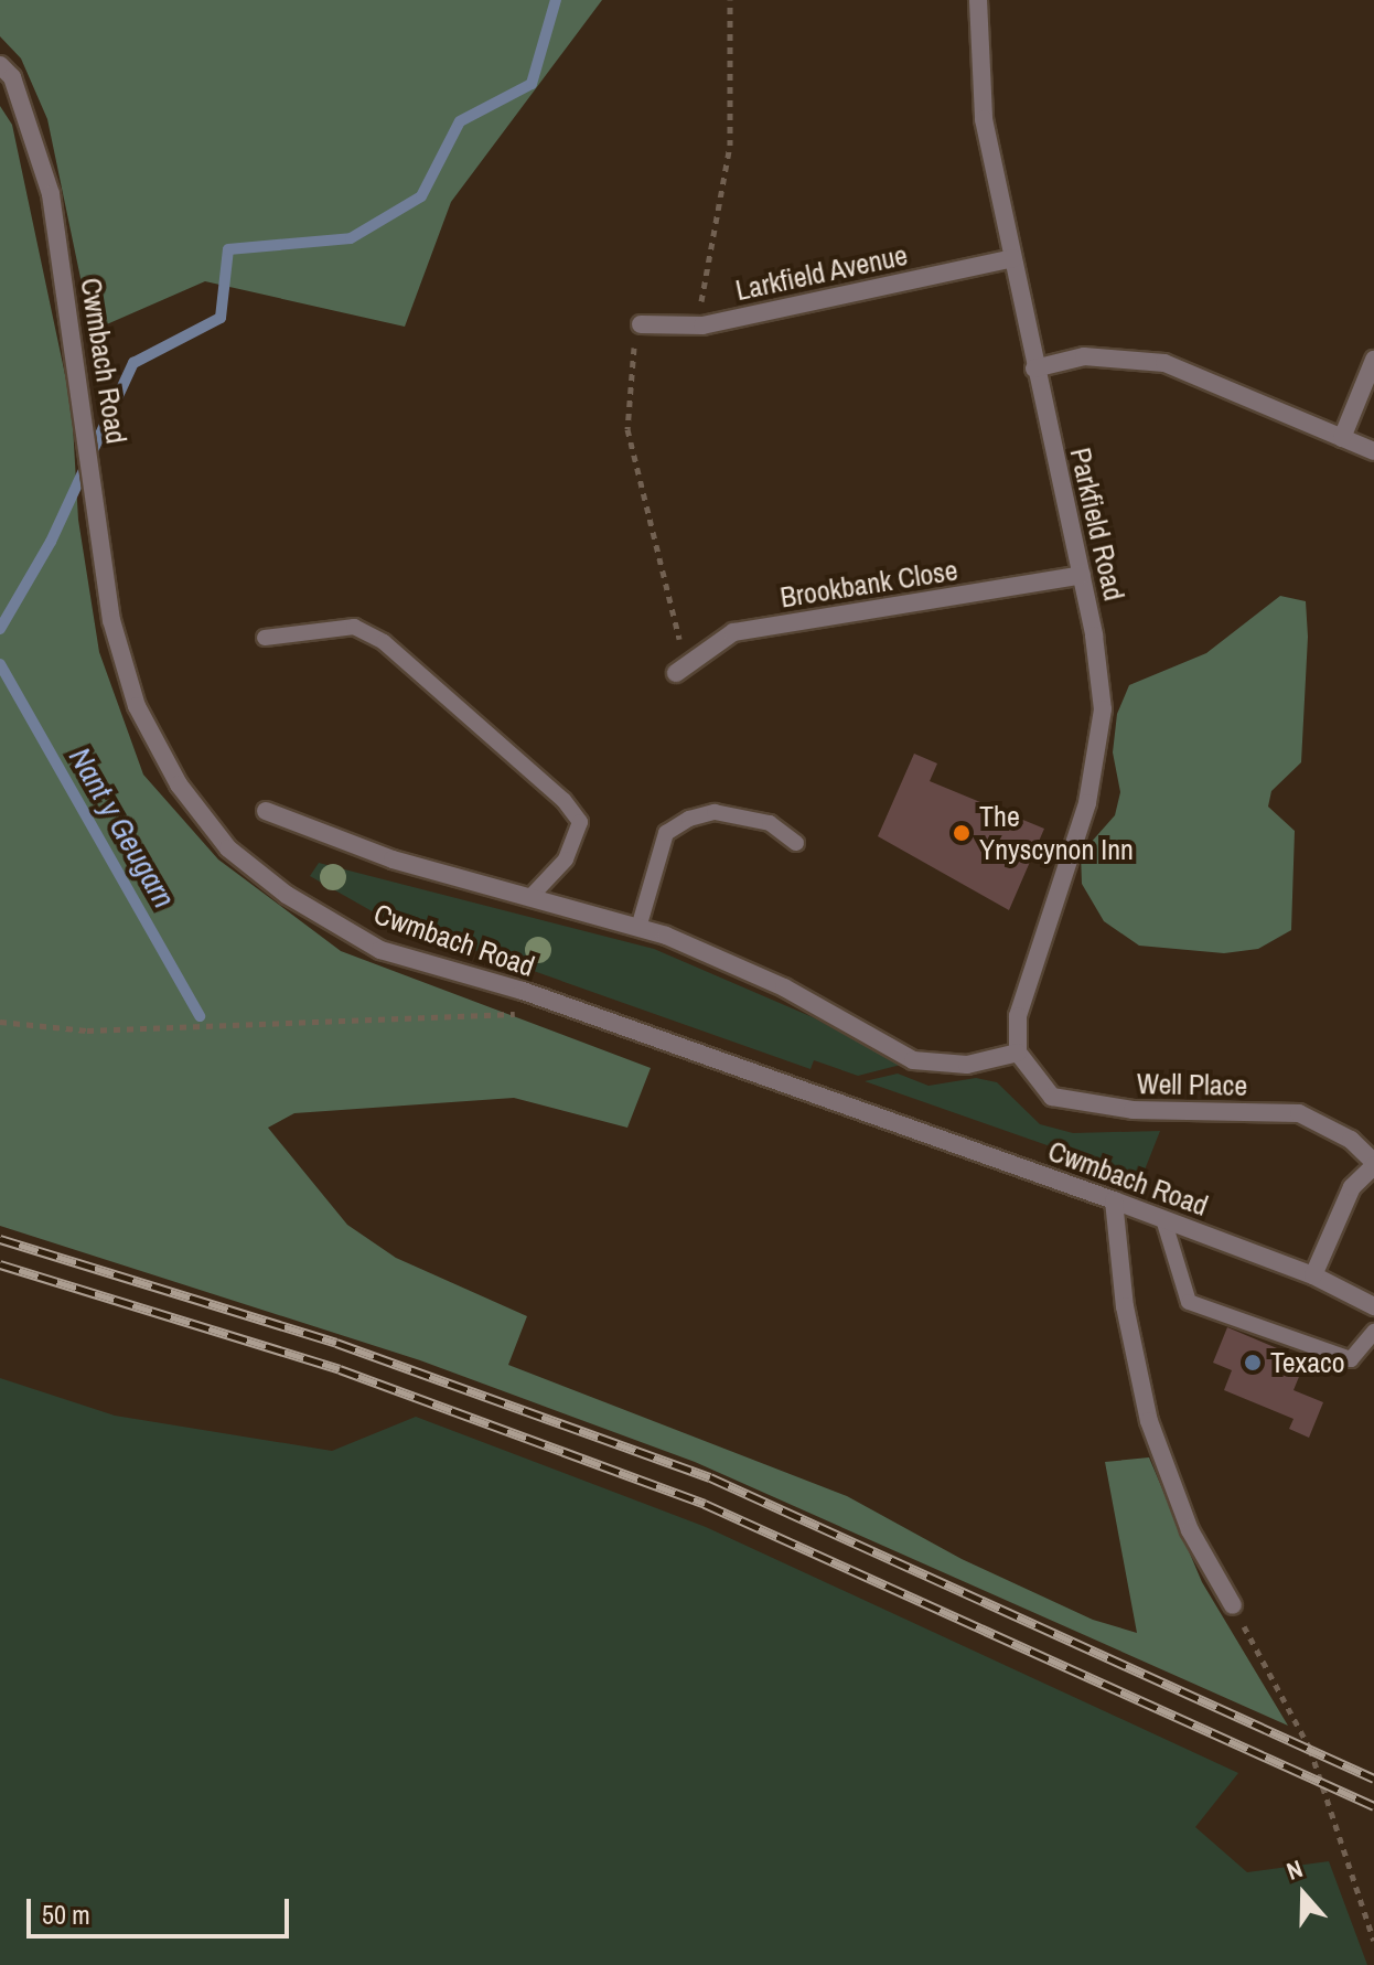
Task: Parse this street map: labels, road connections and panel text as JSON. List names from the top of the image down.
{
  "streets": {
    "street": [
      "Larkfield Avenue",
      "Cwmbach Road",
      "Parkfield Road",
      "Brookbank Close",
      "Well Place"
    ]
  },
  "crossings": [
    ["Larkfield Avenue", "Parkfield Road"],
    ["Cwmbach Road", "Parkfield Road"],
    ["Cwmbach Road", "Well Place"],
    ["Parkfield Road", "Brookbank Close"],
    ["Parkfield Road", "Well Place"]
  ],
  "water": ["Nant y Geugarn"],
  "places": ["The Ynyscynon Inn", "Texaco"],
  "scale_bar": "50 m",
  "north": "top"
}
